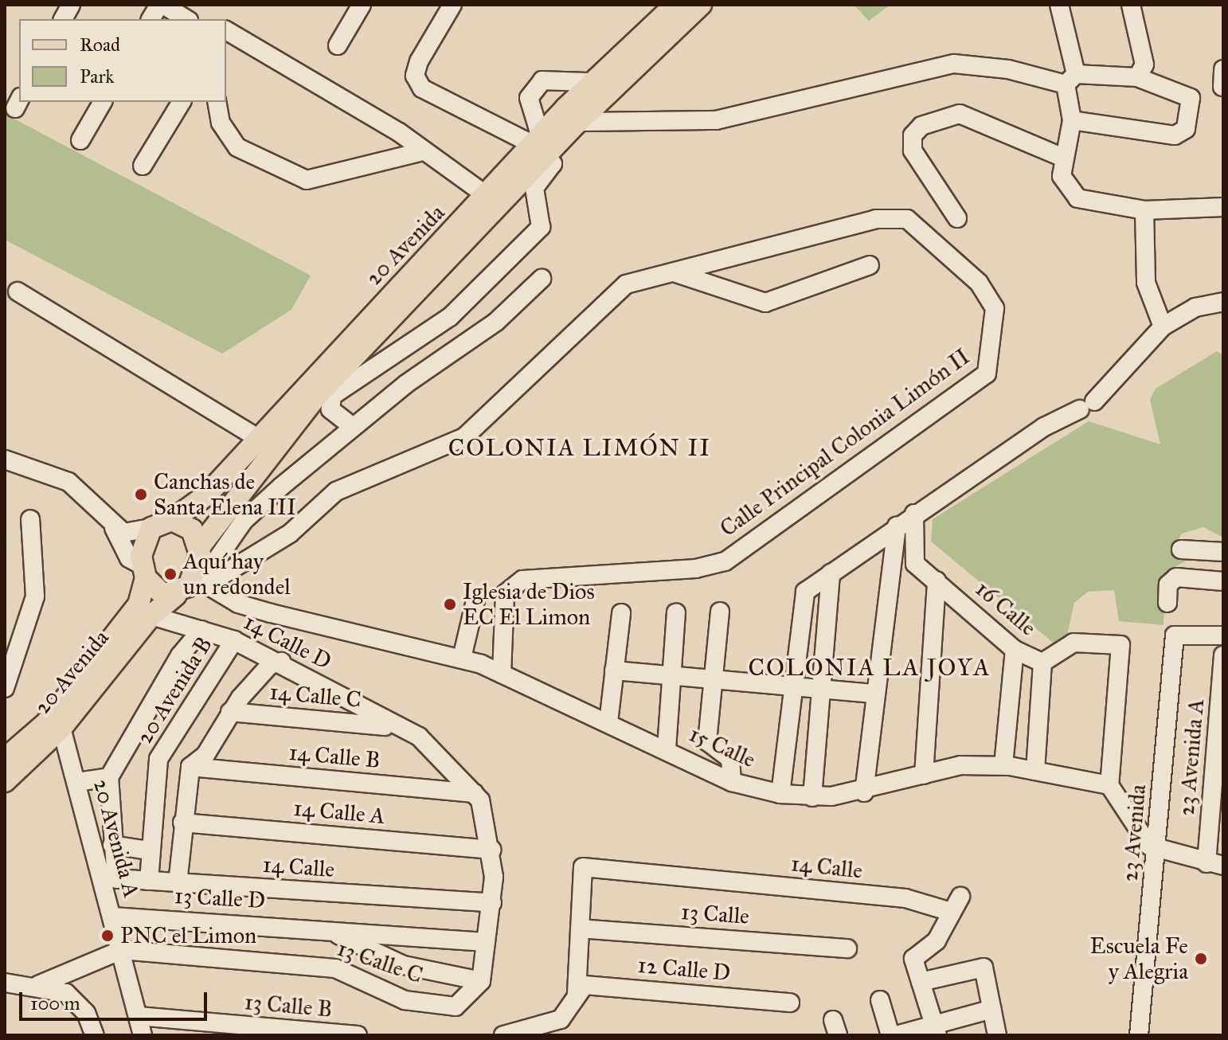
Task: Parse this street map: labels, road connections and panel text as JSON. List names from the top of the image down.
{
  "streets": {
    "main road": ["20 Avenida"],
    "street": [
      "Calle Principal Colonia Limón II",
      "16 Calle",
      "14 Calle D",
      "20 Avenida B",
      "14 Calle C",
      "15 Calle",
      "14 Calle B",
      "23 Avenida A",
      "14 Calle A",
      "23 Avenida",
      "20 Avenida A",
      "14 Calle",
      "13 Calle D",
      "13 Calle",
      "13 Calle C",
      "12 Calle D",
      "13 Calle B"
    ]
  },
  "crossings": [
    ["20 Avenida", "Calle Principal Colonia Limón II"],
    ["20 Avenida", "14 Calle D"],
    ["20 Avenida", "15 Calle"],
    ["20 Avenida", "20 Avenida A"],
    ["Calle Principal Colonia Limón II", "15 Calle"],
    ["16 Calle", "15 Calle"],
    ["14 Calle D", "20 Avenida B"],
    ["14 Calle D", "14 Calle C"],
    ["14 Calle D", "20 Avenida A"],
    ["20 Avenida B", "14 Calle"],
    ["20 Avenida A", "14 Calle"],
    ["20 Avenida A", "13 Calle D"],
    ["20 Avenida A", "13 Calle C"],
    ["20 Avenida A", "13 Calle B"],
    ["14 Calle", "13 Calle"],
    ["13 Calle D", "13 Calle C"]
  ],
  "districts": ["COLONIA LIMÓN II", "COLONIA LA JOYA"],
  "places": [
    "Canchas de Santa Elena III",
    "Aquí hay un redondel",
    "Iglesia de Dios EC El Limon",
    "PNC el Limon",
    "Escuela Fe y Alegria"
  ],
  "legend": ["Road", "Park"],
  "scale_bar": "100 m"
}
